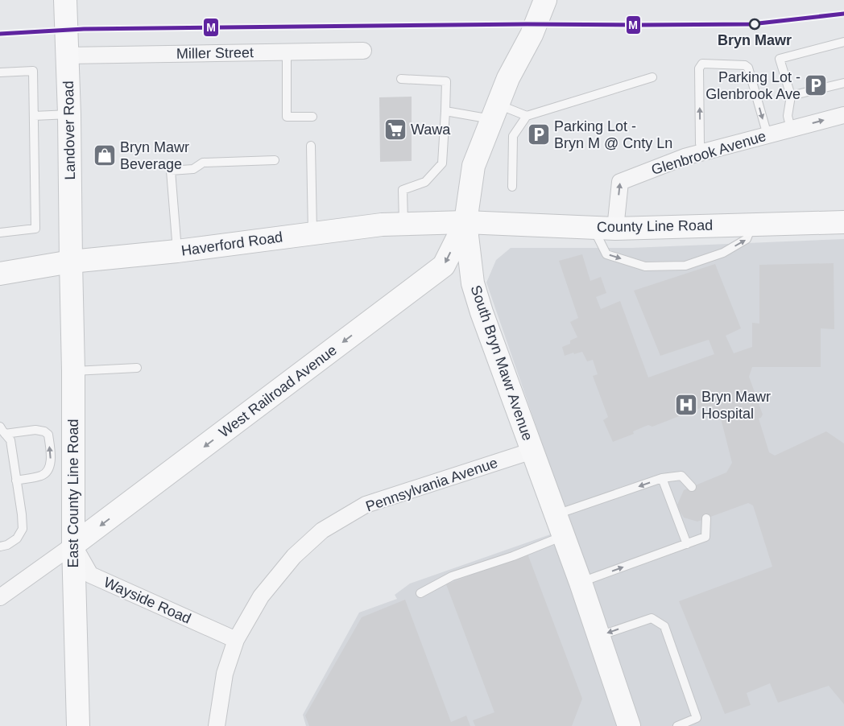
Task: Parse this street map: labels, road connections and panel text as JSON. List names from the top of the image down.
{
  "streets": {
    "main road": [
      "Landover Road",
      "County Line Road",
      "Haverford Road",
      "South Bryn Mawr Avenue",
      "West Railroad Avenue",
      "East County Line Road"
    ],
    "street": [
      "Miller Street",
      "Glenbrook Avenue",
      "Pennsylvania Avenue",
      "Wayside Road"
    ]
  },
  "crossings": [
    ["Miller Street", "Landover Road"],
    ["Landover Road", "Haverford Road"],
    ["Landover Road", "East County Line Road"],
    ["Glenbrook Avenue", "County Line Road"],
    ["County Line Road", "Haverford Road"],
    ["County Line Road", "South Bryn Mawr Avenue"],
    ["County Line Road", "West Railroad Avenue"],
    ["Haverford Road", "South Bryn Mawr Avenue"],
    ["Haverford Road", "West Railroad Avenue"],
    ["Haverford Road", "East County Line Road"],
    ["South Bryn Mawr Avenue", "West Railroad Avenue"],
    ["South Bryn Mawr Avenue", "Pennsylvania Avenue"],
    ["West Railroad Avenue", "East County Line Road"],
    ["West Railroad Avenue", "Wayside Road"],
    ["Pennsylvania Avenue", "Wayside Road"],
    ["East County Line Road", "Wayside Road"]
  ],
  "one_way": ["Glenbrook Avenue", "West Railroad Avenue"],
  "places": {
    "other": ["Bryn Mawr"],
    "parking": ["Parking Lot - Glenbrook Ave", "Parking Lot - Bryn M @ Cnty Ln"],
    "supermarket": ["Wawa"],
    "shop": ["Bryn Mawr Beverage"],
    "hospital": ["Bryn Mawr Hospital"]
  },
  "lines": ["rail line M"]
}
